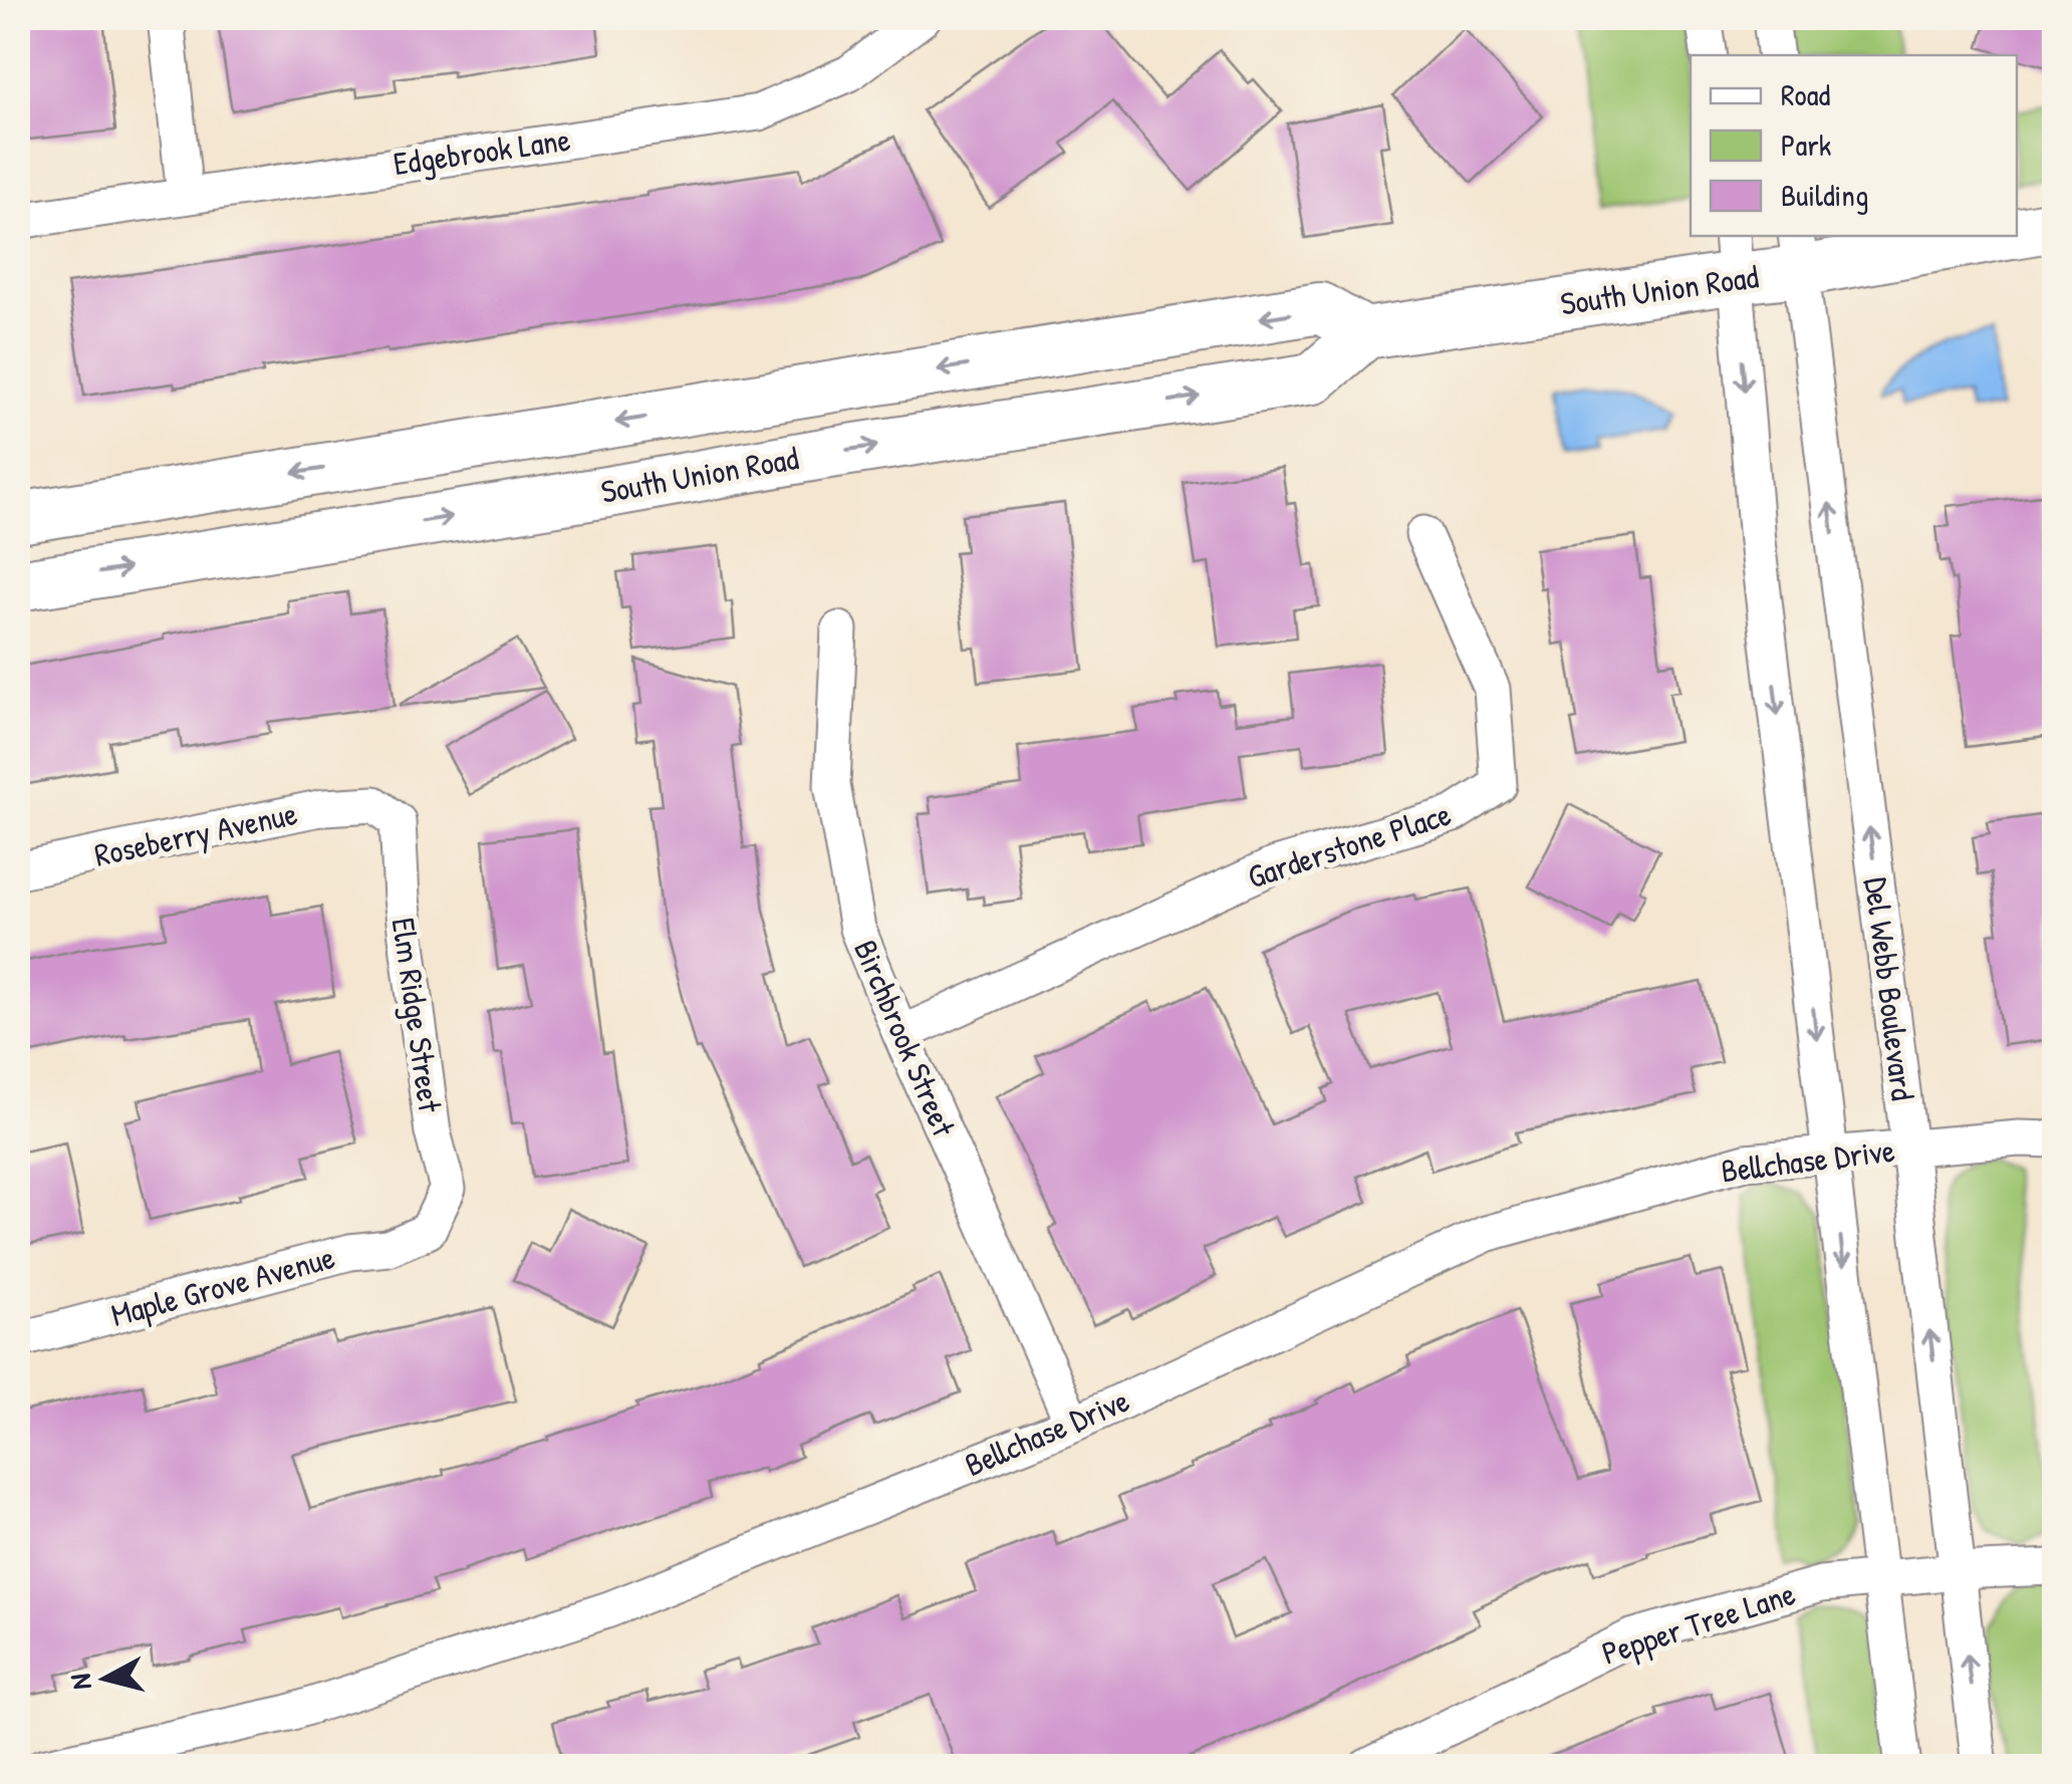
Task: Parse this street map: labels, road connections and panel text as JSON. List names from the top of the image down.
{
  "streets": {
    "street": [
      "Edgebrook Lane",
      "South Union Road",
      "Roseberry Avenue",
      "Garderstone Place",
      "Del Webb Boulevard",
      "Elm Ridge Street",
      "Birchbrook Street",
      "Bellchase Drive",
      "Maple Grove Avenue",
      "Pepper Tree Lane"
    ]
  },
  "crossings": [
    ["South Union Road", "Del Webb Boulevard"],
    ["Roseberry Avenue", "Elm Ridge Street"],
    ["Garderstone Place", "Birchbrook Street"],
    ["Del Webb Boulevard", "Bellchase Drive"],
    ["Del Webb Boulevard", "Pepper Tree Lane"],
    ["Elm Ridge Street", "Maple Grove Avenue"],
    ["Birchbrook Street", "Bellchase Drive"]
  ],
  "legend": ["Road", "Park", "Building"],
  "north": "left"
}
